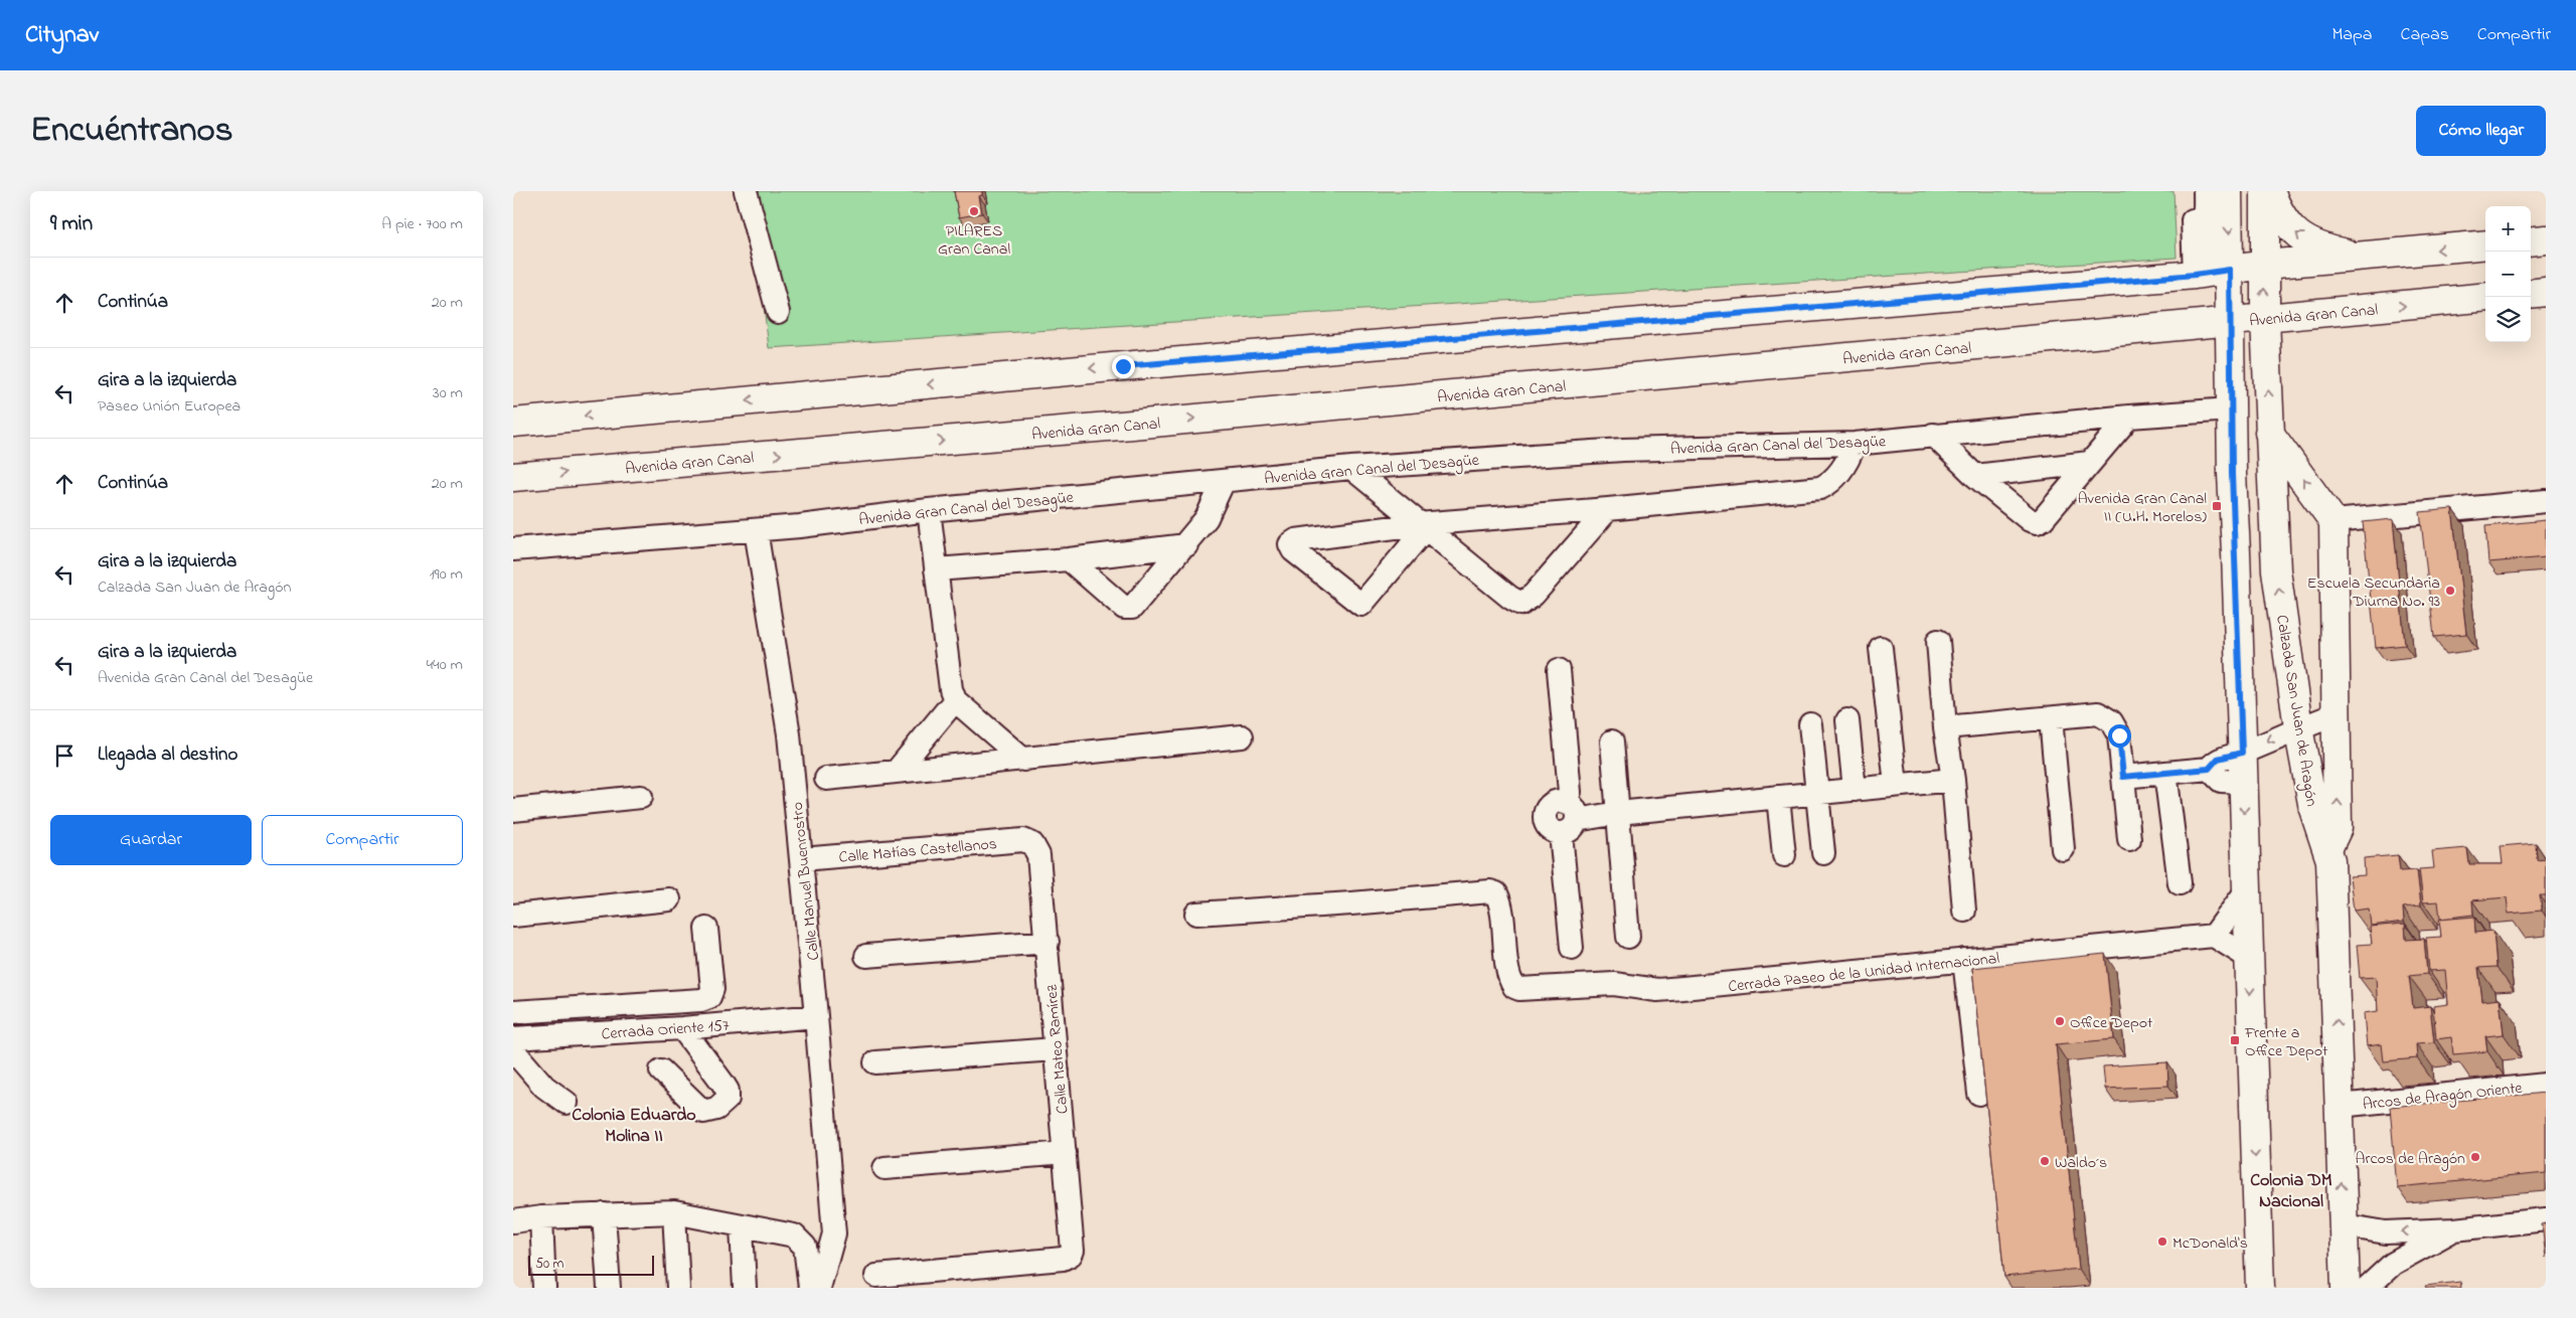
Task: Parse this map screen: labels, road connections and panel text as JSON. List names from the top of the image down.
{
  "streets": {
    "main road": ["Avenida Gran Canal", "Calzada San Juan de Aragón"],
    "street": [
      "Avenida Gran Canal del Desagüe",
      "Calle Matías Castellanos",
      "Calle Manuel Buenrostro",
      "Cerrada Paseo de la Unidad Internacional",
      "Cerrada Oriente 157",
      "Calle Mateo Ramírez",
      "Arcos de Aragón Oriente"
    ]
  },
  "crossings": [
    ["Avenida Gran Canal", "Calzada San Juan de Aragón"],
    ["Avenida Gran Canal del Desagüe", "Calle Manuel Buenrostro"],
    ["Calzada San Juan de Aragón", "Arcos de Aragón Oriente"],
    ["Calle Matías Castellanos", "Calle Manuel Buenrostro"],
    ["Calle Matías Castellanos", "Calle Mateo Ramírez"],
    ["Calle Manuel Buenrostro", "Cerrada Oriente 157"]
  ],
  "districts": ["Colonia Eduardo Molina II", "Colonia DM Nacional"],
  "places": {
    "other": [
      "PILARES Gran Canal",
      "Escuela Secundaria Diurna No. 93",
      "Office Depot",
      "Arcos de Aragón",
      "Waldo´s",
      "McDonald's"
    ],
    "transit": ["Avenida Gran Canal II (U.H. Morelos)", "Frente a Office Depot"]
  },
  "scale_bar": "50 m",
  "page": {
    "header": "Citynav",
    "nav": ["Mapa", "Capas", "Compartir"],
    "title": "Encuéntranos",
    "buttons": [
      "Cómo llegar",
      ["Guardar", "Compartir"]
    ],
    "heading": ["9 min", "A pie · 700 m"],
    "map_buttons": ["+", "−"],
    "list": [
      ["Continúa", "20 m"],
      ["Gira a la izquierda", "Paseo Unión Europea", "30 m"],
      ["Continúa", "20 m"],
      ["Gira a la izquierda", "Calzada San Juan de Aragón", "190 m"],
      ["Gira a la izquierda", "Avenida Gran Canal del Desagüe", "440 m"],
      "Llegada al destino"
    ],
    "scale": "50 m"
  }
}
